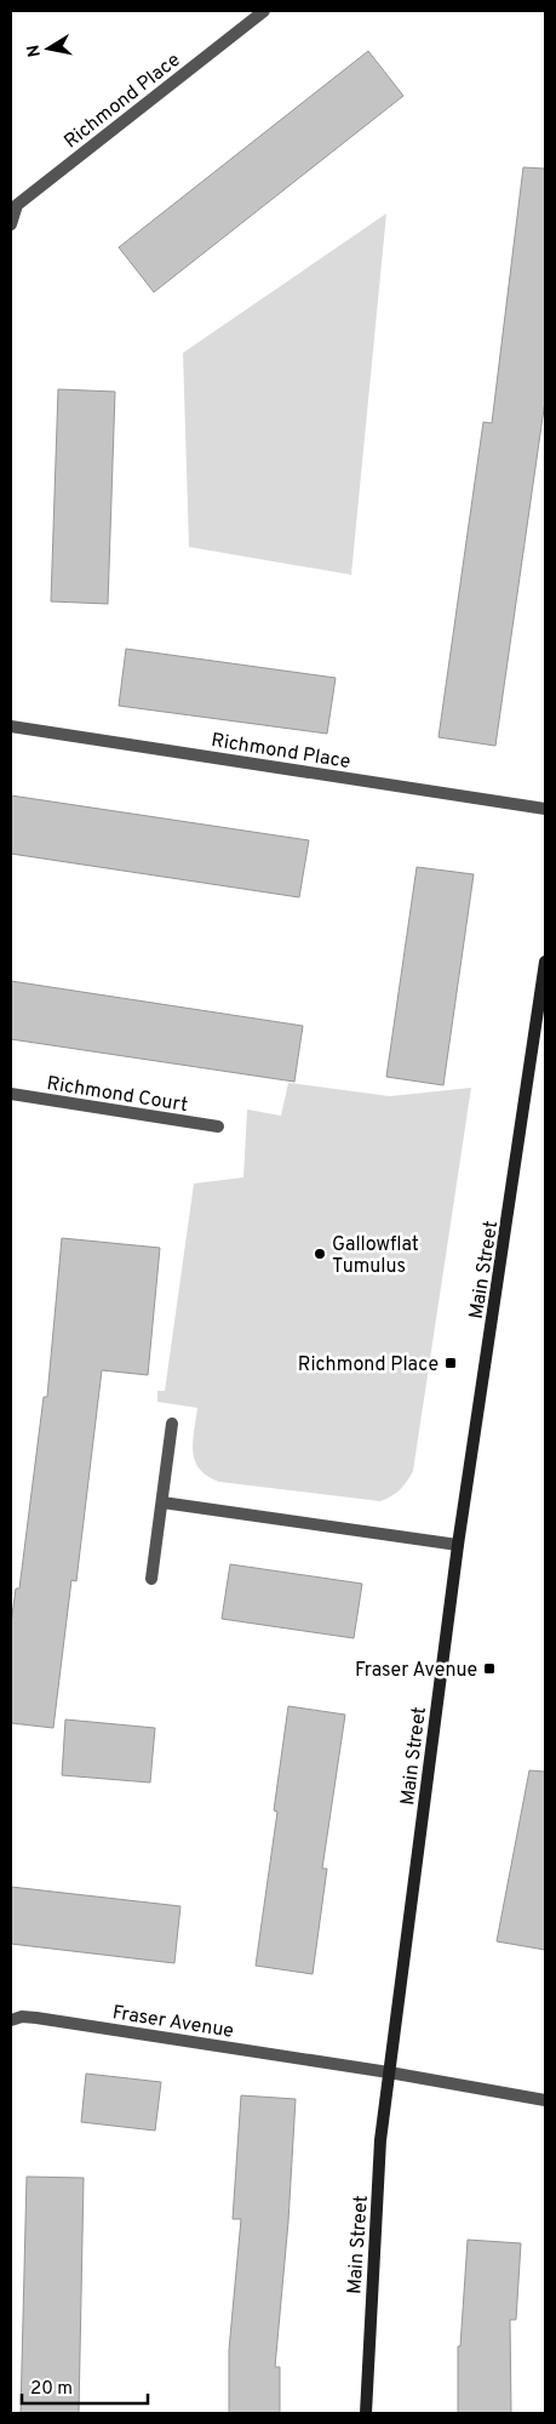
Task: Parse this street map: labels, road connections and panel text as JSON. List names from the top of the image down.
{
  "streets": {
    "main road": ["Main Street"],
    "street": ["Richmond Place", "Richmond Court", "Fraser Avenue"]
  },
  "crossings": [
    ["Main Street", "Fraser Avenue"]
  ],
  "places": {
    "other": ["Gallowflat Tumulus"],
    "transit": ["Richmond Place", "Fraser Avenue"]
  },
  "scale_bar": "20 m",
  "north": "left"
}
